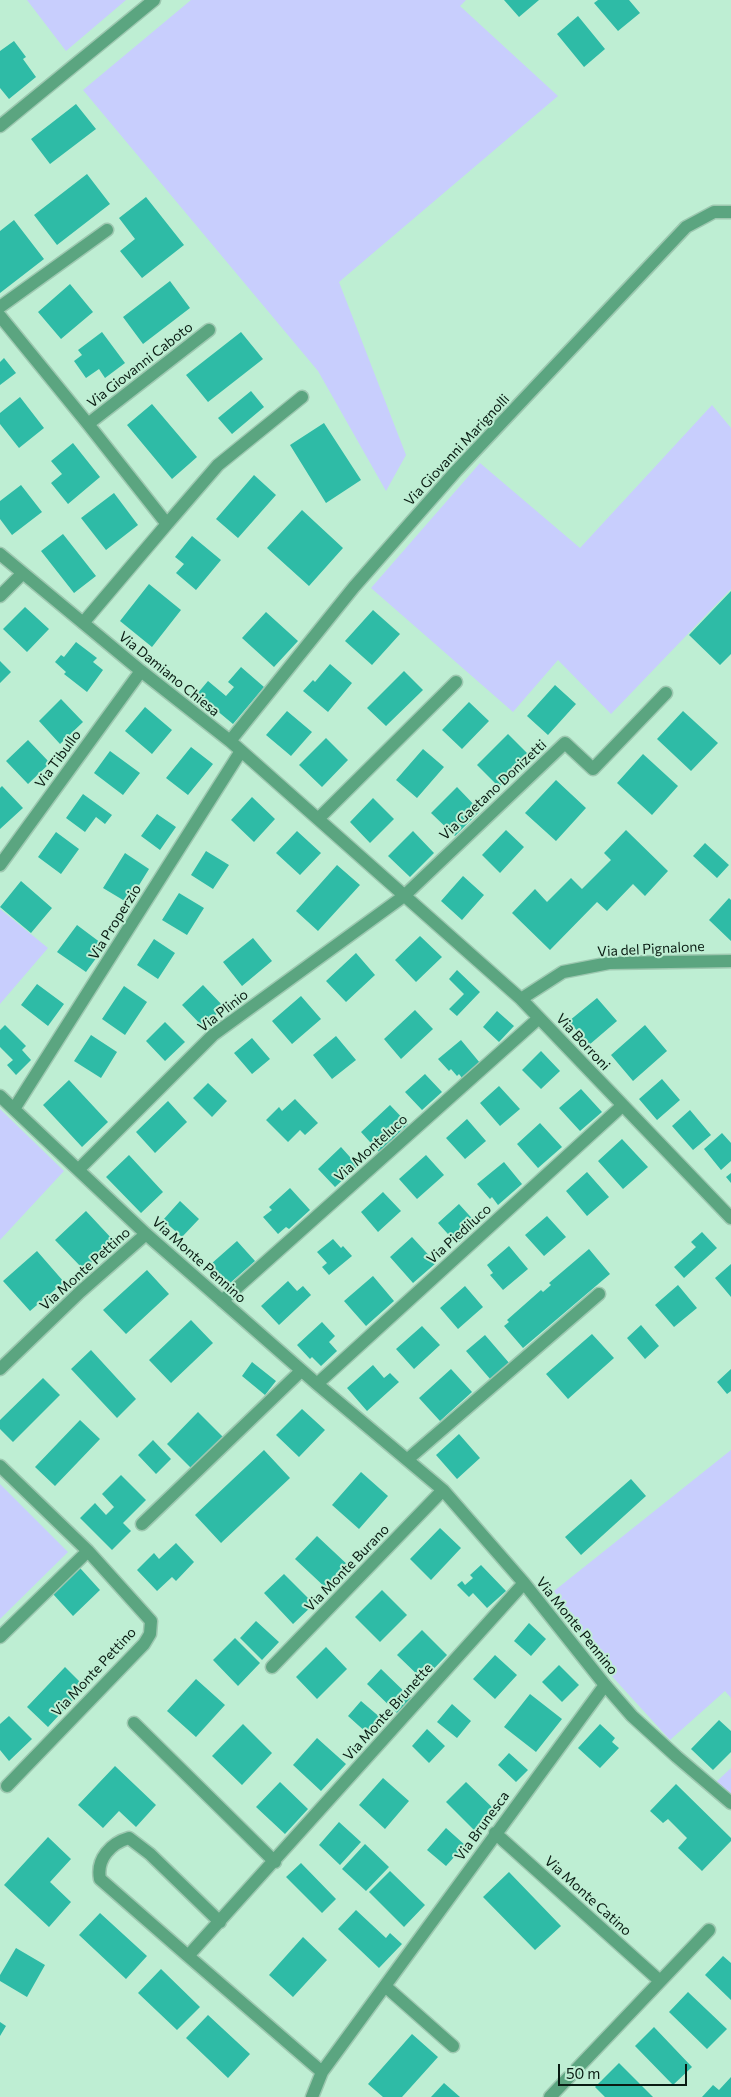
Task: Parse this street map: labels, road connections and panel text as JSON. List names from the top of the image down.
{
  "streets": {
    "street": [
      "Via Giovanni Caboto",
      "Via Giovanni Marignolli",
      "Via Damiano Chiesa",
      "Via Tibullo",
      "Via Gaetano Donizetti",
      "Via Properzio",
      "Via del Pignalone",
      "Via Plinio",
      "Via Borroni",
      "Via Monteluco",
      "Via Piediluco",
      "Via Monte Pennino",
      "Via Monte Pettino",
      "Via Monte Burano",
      "Via Monte Brunette",
      "Via Brunesca",
      "Via Monte Catino"
    ]
  },
  "crossings": [
    ["Via Giovanni Marignolli", "Via Damiano Chiesa"],
    ["Via Damiano Chiesa", "Via Tibullo"],
    ["Via Damiano Chiesa", "Via Gaetano Donizetti"],
    ["Via Damiano Chiesa", "Via Properzio"],
    ["Via Damiano Chiesa", "Via Plinio"],
    ["Via Damiano Chiesa", "Via Borroni"],
    ["Via Gaetano Donizetti", "Via Plinio"],
    ["Via Gaetano Donizetti", "Via Borroni"],
    ["Via Properzio", "Via Monte Pennino"],
    ["Via del Pignalone", "Via Borroni"],
    ["Via Plinio", "Via Borroni"],
    ["Via Plinio", "Via Monte Pennino"],
    ["Via Borroni", "Via Monteluco"],
    ["Via Borroni", "Via Piediluco"],
    ["Via Monteluco", "Via Monte Pennino"],
    ["Via Piediluco", "Via Monte Pennino"],
    ["Via Monte Pennino", "Via Monte Pettino"],
    ["Via Monte Pennino", "Via Monte Burano"],
    ["Via Monte Pennino", "Via Monte Brunette"],
    ["Via Monte Pennino", "Via Brunesca"],
    ["Via Brunesca", "Via Monte Catino"]
  ],
  "scale_bar": "50 m"
}
